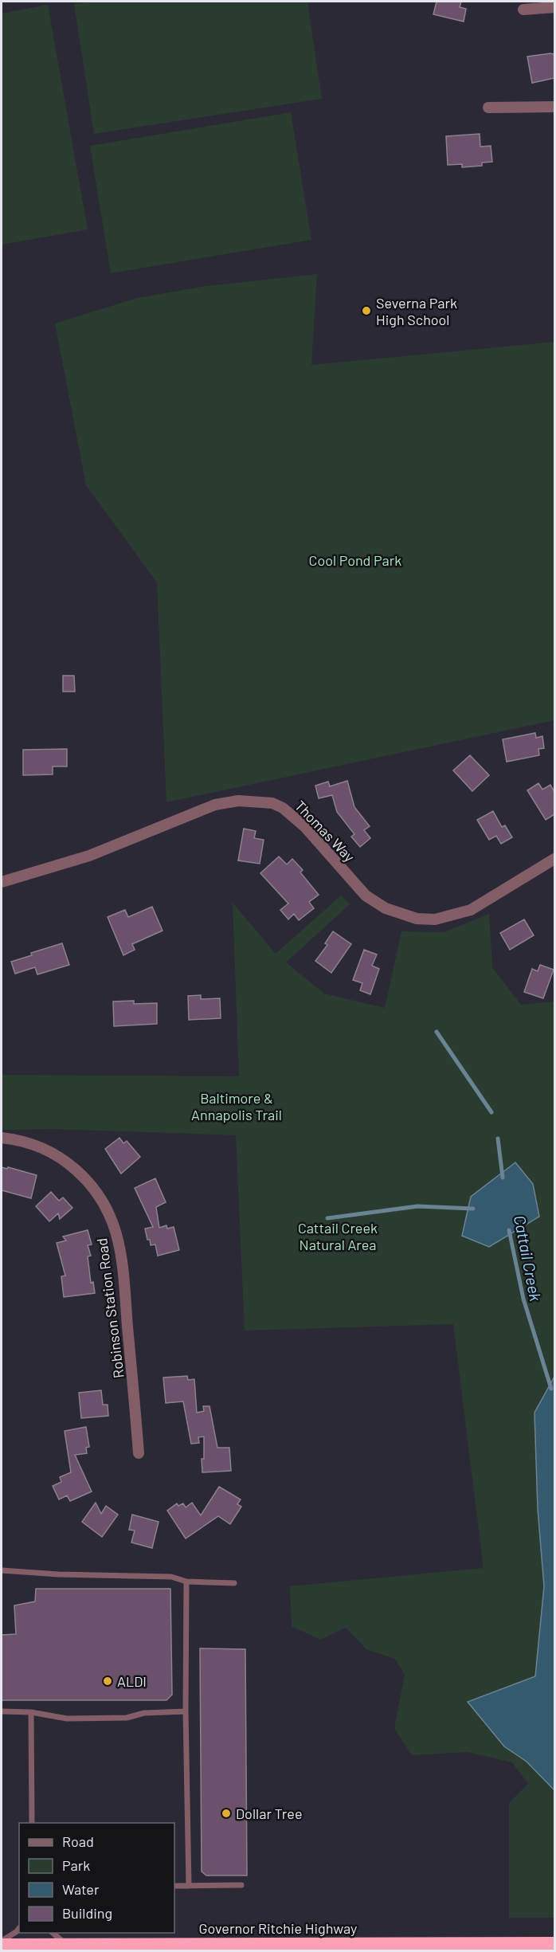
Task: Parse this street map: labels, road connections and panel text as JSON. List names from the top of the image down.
{
  "streets": {
    "highway": ["Governor Ritchie Highway"],
    "street": ["Thomas Way", "Robinson Station Road"]
  },
  "water": ["Cattail Creek"],
  "parks": ["Cool Pond Park", "Baltimore & Annapolis Trail", "Cattail Creek Natural Area"],
  "places": ["Severna Park High School", "ALDI", "Dollar Tree"],
  "legend": [
    "Road",
    "Park",
    "Water",
    "Building"
  ]
}
